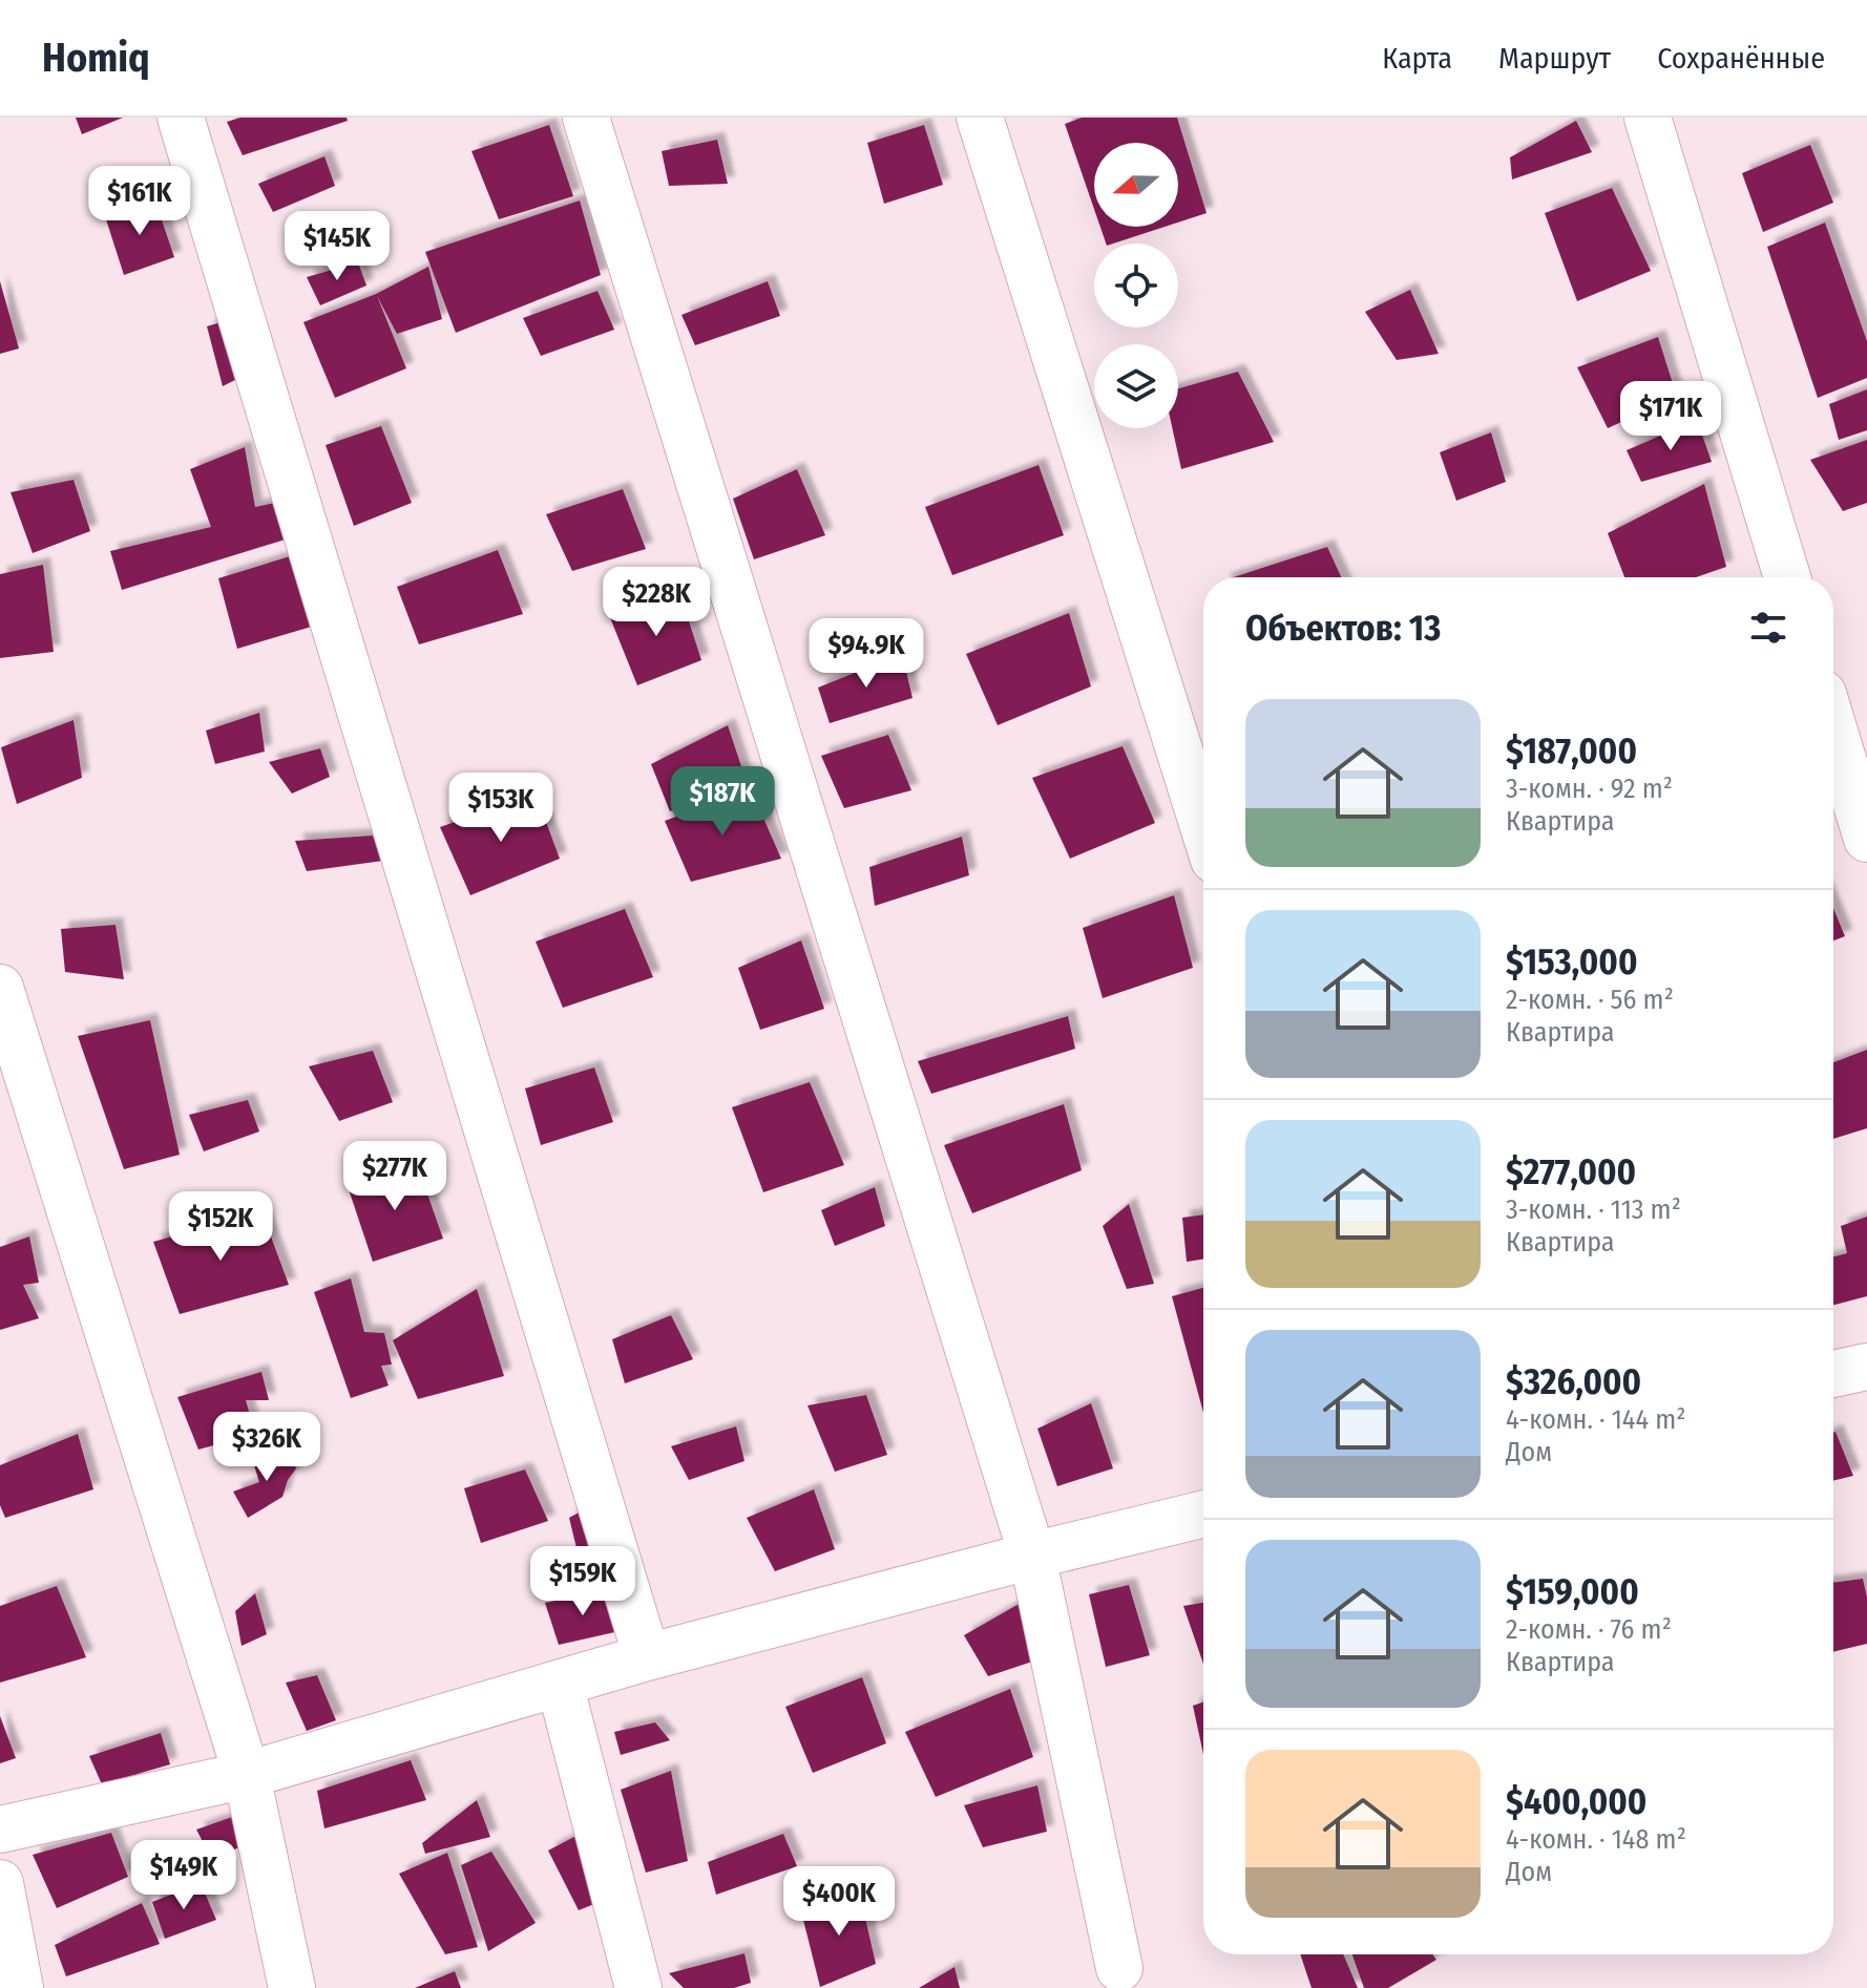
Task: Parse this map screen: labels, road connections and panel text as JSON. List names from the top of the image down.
{
  "north": "left",
  "page": {
    "header": "Homiq",
    "nav": ["Карта", "Маршрут", "Сохранённые"],
    "price": [
      "$161K",
      "$145K",
      "$171K",
      "$228K",
      "$94.9K",
      "$187K",
      "$153K",
      "$277K",
      "$152K",
      "$326K",
      "$159K",
      "$149K",
      "$400K"
    ],
    "heading": "Объектов: 13",
    "list": [
      {
        "name": "$187,000",
        "note": "3-комн. · 92 m² · Квартира"
      },
      {
        "name": "$153,000",
        "note": "2-комн. · 56 m² · Квартира"
      },
      {
        "name": "$277,000",
        "note": "3-комн. · 113 m² · Квартира"
      },
      {
        "name": "$326,000",
        "note": "4-комн. · 144 m² · Дом"
      },
      {
        "name": "$159,000",
        "note": "2-комн. · 76 m² · Квартира"
      },
      {
        "name": "$400,000",
        "note": "4-комн. · 148 m² · Дом"
      }
    ]
  }
}
